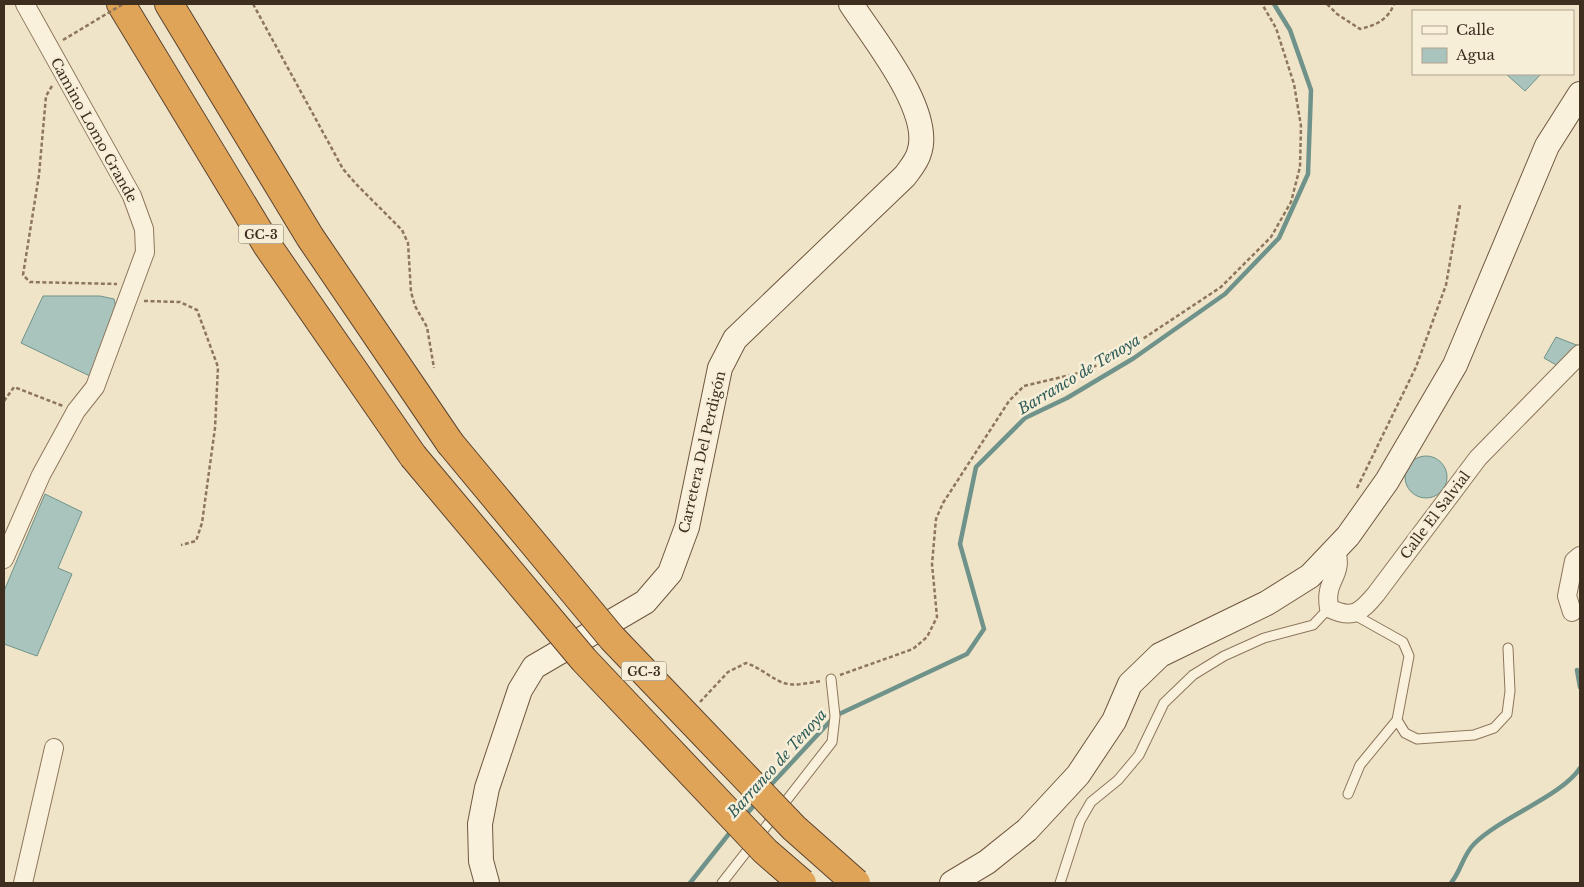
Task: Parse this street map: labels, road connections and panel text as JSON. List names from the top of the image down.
{
  "streets": {
    "highway": ["GC-3"],
    "street": ["Camino Lomo Grande", "Carretera Del Perdigón", "Calle El Salvial"]
  },
  "water": ["Barranco de Tenoya"],
  "legend": ["Calle", "Agua"]
}
